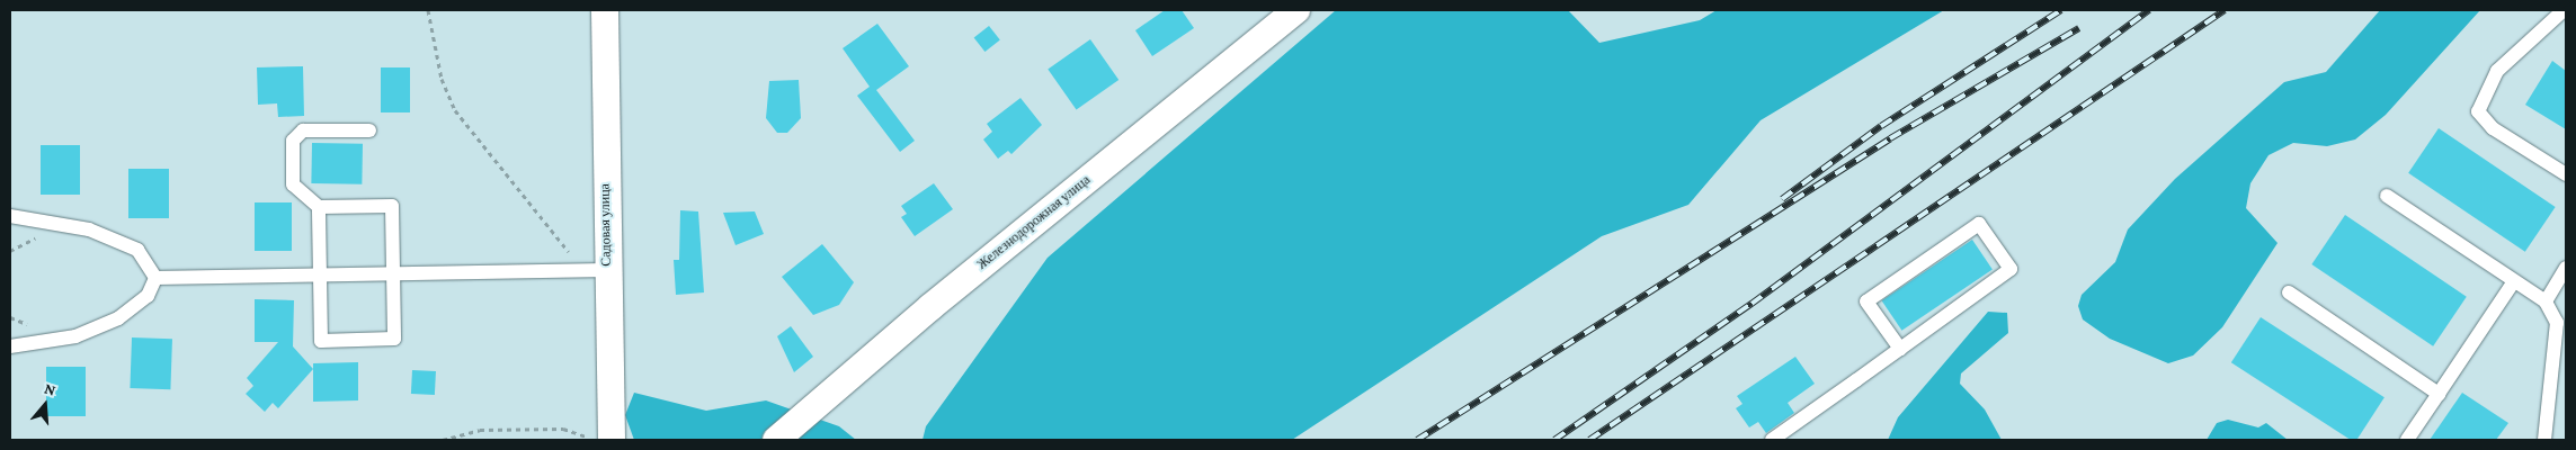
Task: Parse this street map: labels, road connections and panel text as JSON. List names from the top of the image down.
{
  "streets": {
    "street": ["Железнодорожная улица", "Садовая улица"]
  },
  "north": "top"
}
